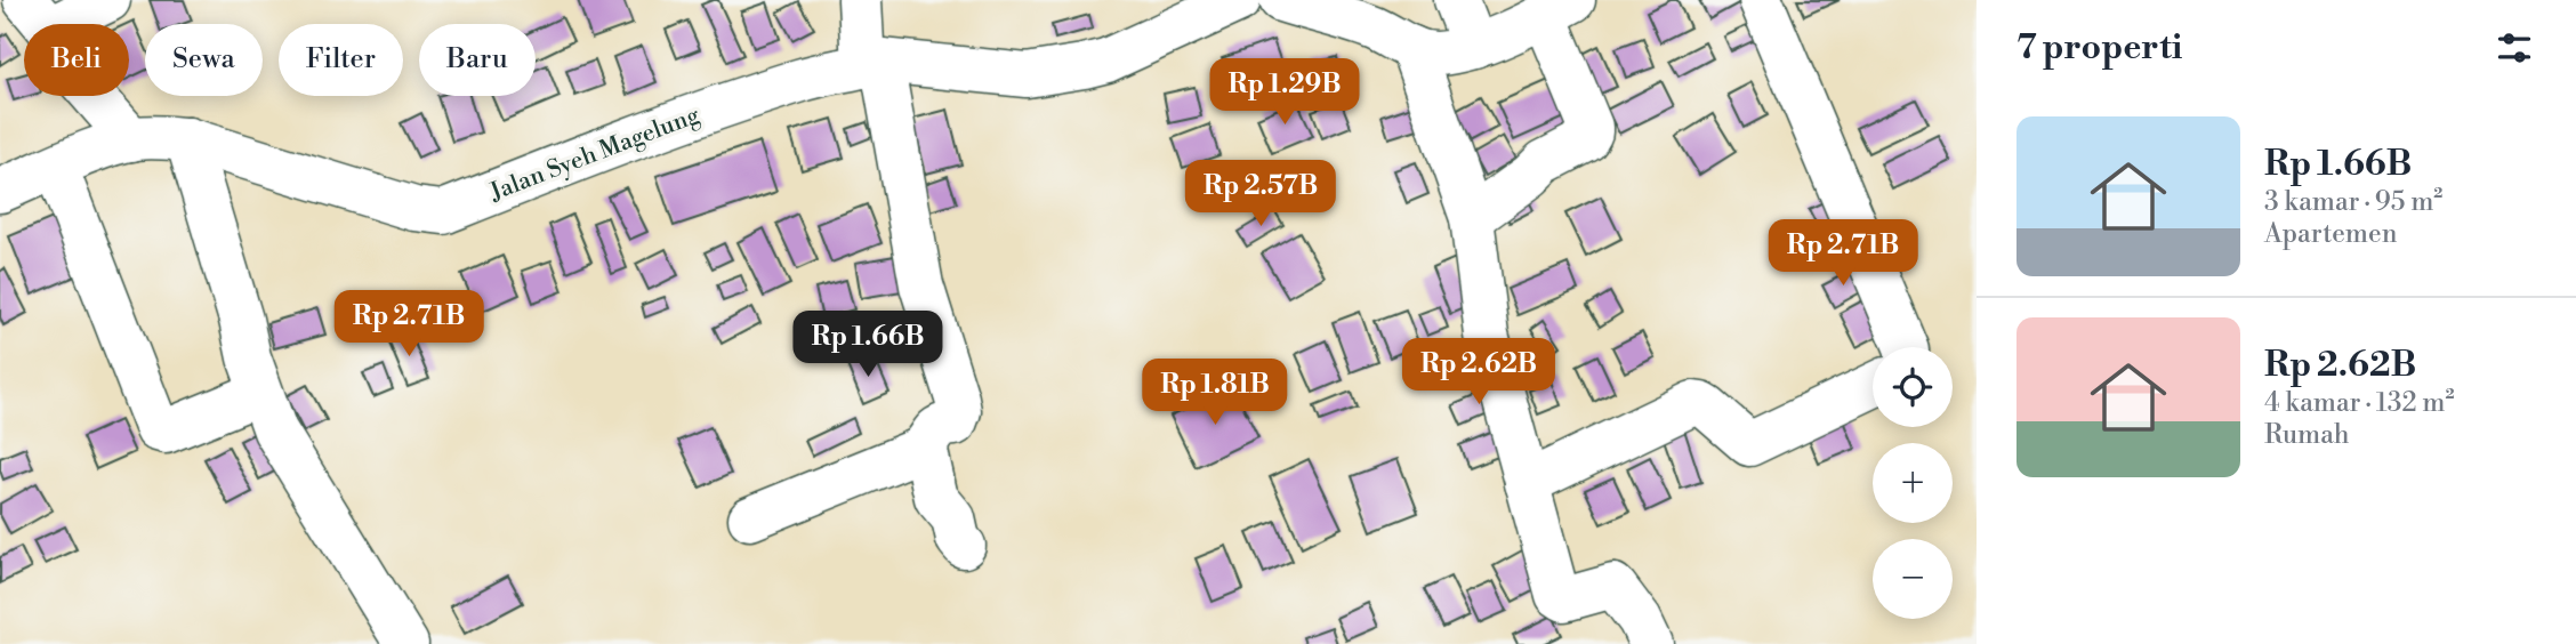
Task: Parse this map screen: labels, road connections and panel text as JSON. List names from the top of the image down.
{
  "streets": {
    "street": ["Jalan Syeh Magelung"]
  },
  "page": {
    "heading": "7 properti",
    "chip": [
      "Beli",
      "Sewa",
      "Filter",
      "Baru"
    ],
    "price": [
      "Rp 1.29B",
      "Rp 2.57B",
      "Rp 2.71B",
      "Rp 2.71B",
      "Rp 1.66B",
      "Rp 2.62B",
      "Rp 1.81B"
    ],
    "list": [
      {
        "name": "Rp 1.66B",
        "note": "3 kamar · 95 m² · Apartemen"
      },
      {
        "name": "Rp 2.62B",
        "note": "4 kamar · 132 m² · Rumah"
      }
    ],
    "map_buttons": ["+", "−"]
  }
}
